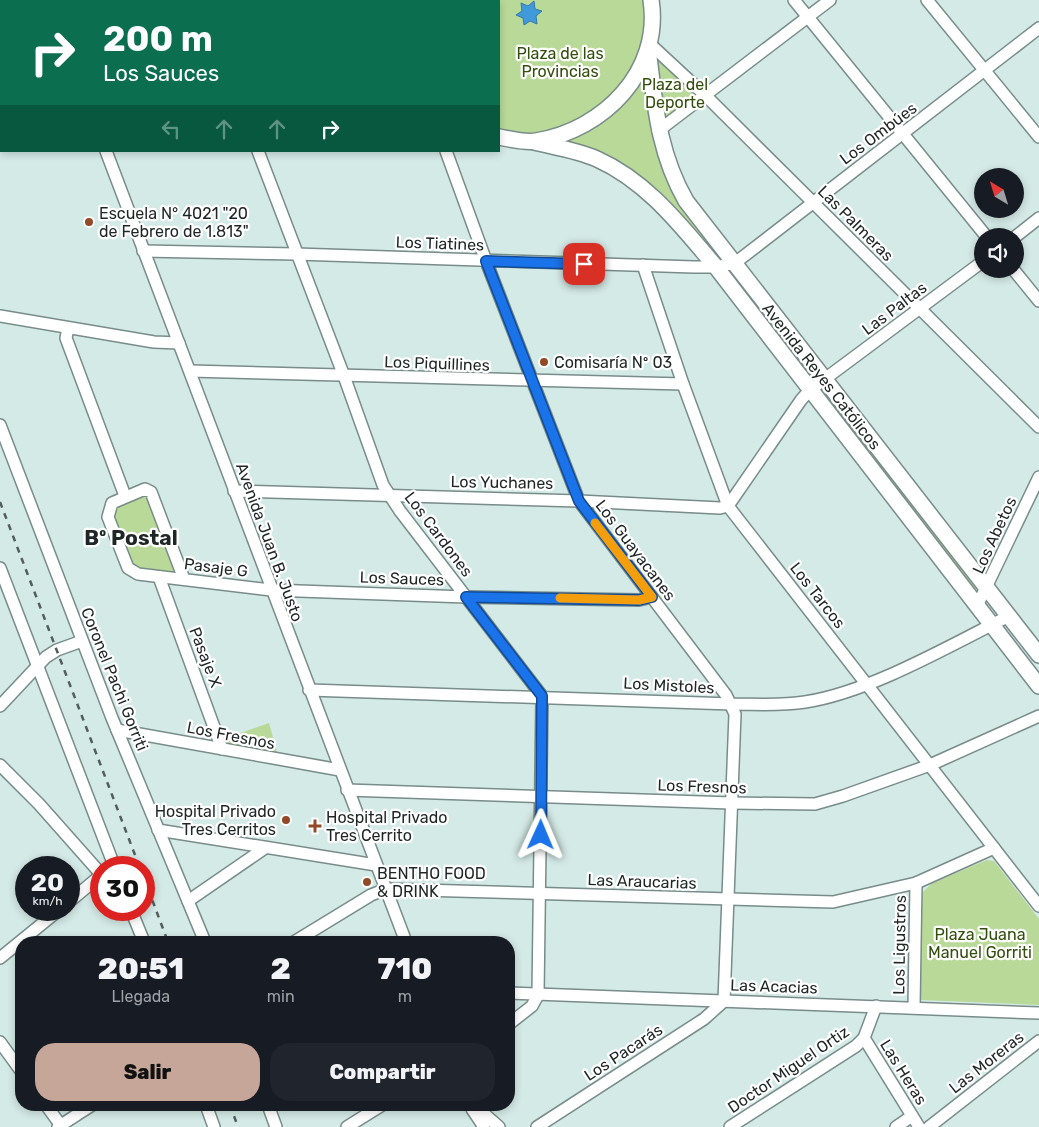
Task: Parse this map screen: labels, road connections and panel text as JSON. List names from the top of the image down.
{
  "streets": {
    "main road": ["Avenida Reyes Católicos"],
    "street": [
      "Los Ombúes",
      "Las Palmeras",
      "Los Tiatines",
      "Las Paltas",
      "Los Piquillines",
      "Los Yuchanes",
      "Los Cardones",
      "Los Abetos",
      "Avenida Juan B. Justo",
      "Los Guayacanes",
      "Pasaje G",
      "Los Sauces",
      "Los Tarcos",
      "Pasaje X",
      "Coronel Pachi Gorriti",
      "Los Mistoles",
      "Los Fresnos",
      "Las Araucarias",
      "Los Ligustros",
      "Las Acacias",
      "Los Pacarás",
      "Las Moreras",
      "Doctor Miguel Ortiz",
      "Las Heras"
    ]
  },
  "crossings": [
    ["Los Ombúes", "Las Palmeras"],
    ["Los Ombúes", "Los Tiatines"],
    ["Los Ombúes", "Avenida Reyes Católicos"],
    ["Las Palmeras", "Las Paltas"],
    ["Las Palmeras", "Avenida Reyes Católicos"],
    ["Los Tiatines", "Avenida Reyes Católicos"],
    ["Los Tiatines", "Los Cardones"],
    ["Los Tiatines", "Avenida Juan B. Justo"],
    ["Los Tiatines", "Los Guayacanes"],
    ["Los Tiatines", "Los Tarcos"],
    ["Las Paltas", "Avenida Reyes Católicos"],
    ["Los Piquillines", "Los Cardones"],
    ["Los Piquillines", "Avenida Juan B. Justo"],
    ["Los Piquillines", "Los Guayacanes"],
    ["Los Piquillines", "Los Tarcos"],
    ["Avenida Reyes Católicos", "Los Abetos"],
    ["Avenida Reyes Católicos", "Los Mistoles"],
    ["Los Yuchanes", "Los Cardones"],
    ["Los Yuchanes", "Avenida Juan B. Justo"],
    ["Los Yuchanes", "Los Guayacanes"],
    ["Los Yuchanes", "Los Tarcos"],
    ["Los Cardones", "Los Sauces"],
    ["Los Cardones", "Los Mistoles"],
    ["Avenida Juan B. Justo", "Pasaje G"],
    ["Avenida Juan B. Justo", "Los Sauces"],
    ["Avenida Juan B. Justo", "Los Mistoles"],
    ["Avenida Juan B. Justo", "Los Fresnos"],
    ["Avenida Juan B. Justo", "Las Araucarias"],
    ["Los Guayacanes", "Los Sauces"],
    ["Los Guayacanes", "Los Mistoles"],
    ["Pasaje G", "Los Sauces"],
    ["Pasaje G", "Pasaje X"],
    ["Los Tarcos", "Los Mistoles"],
    ["Los Tarcos", "Los Fresnos"],
    ["Los Tarcos", "Las Araucarias"],
    ["Pasaje X", "Los Fresnos"],
    ["Coronel Pachi Gorriti", "Los Fresnos"],
    ["Las Araucarias", "Los Ligustros"],
    ["Los Ligustros", "Las Acacias"],
    ["Las Acacias", "Los Pacarás"],
    ["Las Acacias", "Las Heras"],
    ["Doctor Miguel Ortiz", "Las Heras"]
  ],
  "districts": ["Bº Postal"],
  "parks": ["Plaza de las Provincias", "Plaza del Deporte", "Plaza Juana Manuel Gorriti"],
  "places": {
    "other": [
      "Escuela N° 4021 \"20 de Febrero de 1.813\"",
      "Comisaría Nº 03",
      "Hospital Privado Tres Cerritos",
      "BENTHO FOOD & DRINK"
    ],
    "health": ["Hospital Privado Tres Cerrito"]
  },
  "north": "top left",
  "page": {
    "turn": ["200 m", "Los Sauces"],
    "speed": "20 km/h",
    "limit": "30",
    "eta": [
      "20:51",
      "Llegada",
      "2",
      "min",
      "710",
      "m"
    ],
    "buttons": ["Salir", "Compartir"]
  }
}
